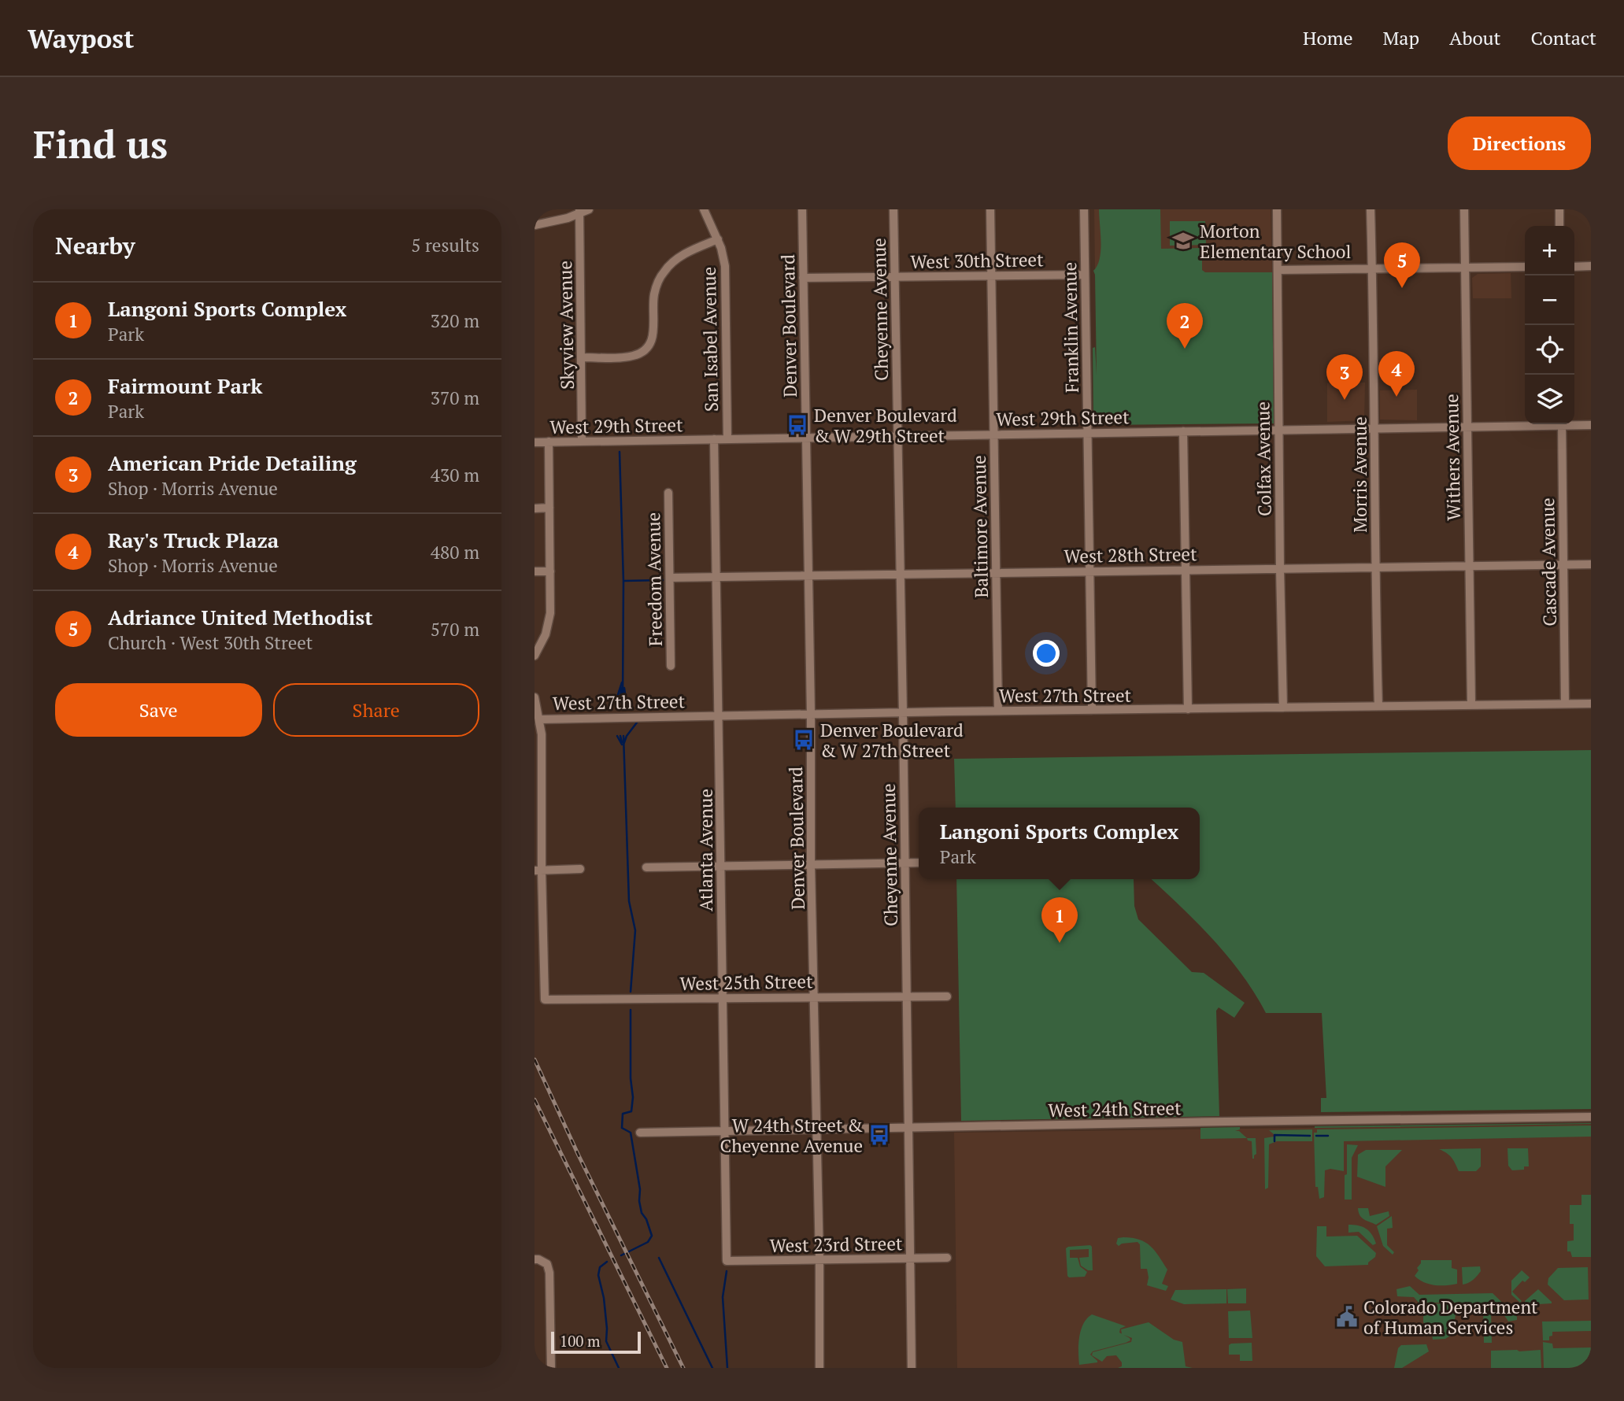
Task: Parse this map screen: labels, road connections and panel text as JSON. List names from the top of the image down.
{
  "streets": {
    "street": [
      "West 30th Street",
      "Cheyenne Avenue",
      "Skyview Avenue",
      "Denver Boulevard",
      "Franklin Avenue",
      "San Isabel Avenue",
      "West 29th Street",
      "Withers Avenue",
      "Colfax Avenue",
      "Morris Avenue",
      "Baltimore Avenue",
      "West 28th Street",
      "Cascade Avenue",
      "Freedom Avenue",
      "West 27th Street",
      "Atlanta Avenue",
      "West 25th Street",
      "West 24th Street",
      "West 23rd Street"
    ]
  },
  "crossings": [
    ["West 30th Street", "Cheyenne Avenue"],
    ["West 30th Street", "Denver Boulevard"],
    ["West 30th Street", "Franklin Avenue"],
    ["West 30th Street", "Baltimore Avenue"],
    ["Cheyenne Avenue", "West 29th Street"],
    ["Cheyenne Avenue", "West 28th Street"],
    ["Cheyenne Avenue", "West 27th Street"],
    ["Cheyenne Avenue", "West 25th Street"],
    ["Cheyenne Avenue", "West 24th Street"],
    ["Cheyenne Avenue", "West 23rd Street"],
    ["Skyview Avenue", "West 29th Street"],
    ["Denver Boulevard", "West 29th Street"],
    ["Denver Boulevard", "West 28th Street"],
    ["Denver Boulevard", "West 27th Street"],
    ["Denver Boulevard", "West 25th Street"],
    ["Denver Boulevard", "West 24th Street"],
    ["Denver Boulevard", "West 23rd Street"],
    ["Franklin Avenue", "West 29th Street"],
    ["Franklin Avenue", "West 28th Street"],
    ["Franklin Avenue", "West 27th Street"],
    ["San Isabel Avenue", "West 29th Street"],
    ["West 29th Street", "Withers Avenue"],
    ["West 29th Street", "Colfax Avenue"],
    ["West 29th Street", "Morris Avenue"],
    ["West 29th Street", "Baltimore Avenue"],
    ["West 29th Street", "Atlanta Avenue"],
    ["Withers Avenue", "West 28th Street"],
    ["Withers Avenue", "West 27th Street"],
    ["Colfax Avenue", "West 28th Street"],
    ["Colfax Avenue", "West 27th Street"],
    ["Morris Avenue", "West 28th Street"],
    ["Morris Avenue", "West 27th Street"],
    ["Baltimore Avenue", "West 28th Street"],
    ["Baltimore Avenue", "West 27th Street"],
    ["West 28th Street", "Cascade Avenue"],
    ["West 28th Street", "Freedom Avenue"],
    ["West 28th Street", "Atlanta Avenue"],
    ["Cascade Avenue", "West 27th Street"],
    ["West 27th Street", "Atlanta Avenue"],
    ["Atlanta Avenue", "West 25th Street"],
    ["Atlanta Avenue", "West 24th Street"],
    ["Atlanta Avenue", "West 23rd Street"]
  ],
  "places": {
    "school or university": ["Morton Elementary School"],
    "bus stop": ["Denver Boulevard & W 29th Street", "Denver Boulevard & W 27th Street", "W 24th Street & Cheyenne Avenue"],
    "public building": ["Colorado Department of Human Services"]
  },
  "scale_bar": "100 m",
  "page": {
    "header": "Waypost",
    "nav": [
      "Home",
      "Map",
      "About",
      "Contact"
    ],
    "buttons": [
      "Directions",
      ["Save", "Share"]
    ],
    "title": "Find us",
    "heading": ["Nearby", "5 results"],
    "map_buttons": ["+", "−"],
    "pins": [
      "5",
      "2",
      "4",
      "3",
      "1"
    ],
    "list": [
      {
        "mark": "1",
        "name": "Langoni Sports Complex",
        "note": "Park",
        "value": "320 m"
      },
      {
        "mark": "2",
        "name": "Fairmount Park",
        "note": "Park",
        "value": "370 m"
      },
      {
        "mark": "3",
        "name": "American Pride Detailing",
        "note": "Shop · Morris Avenue",
        "value": "430 m"
      },
      {
        "mark": "4",
        "name": "Ray's Truck Plaza",
        "note": "Shop · Morris Avenue",
        "value": "480 m"
      },
      {
        "mark": "5",
        "name": "Adriance United Methodist",
        "note": "Church · West 30th Street",
        "value": "570 m"
      }
    ],
    "popup": ["Langoni Sports Complex", "Park"],
    "scale": "100 m"
  }
}
